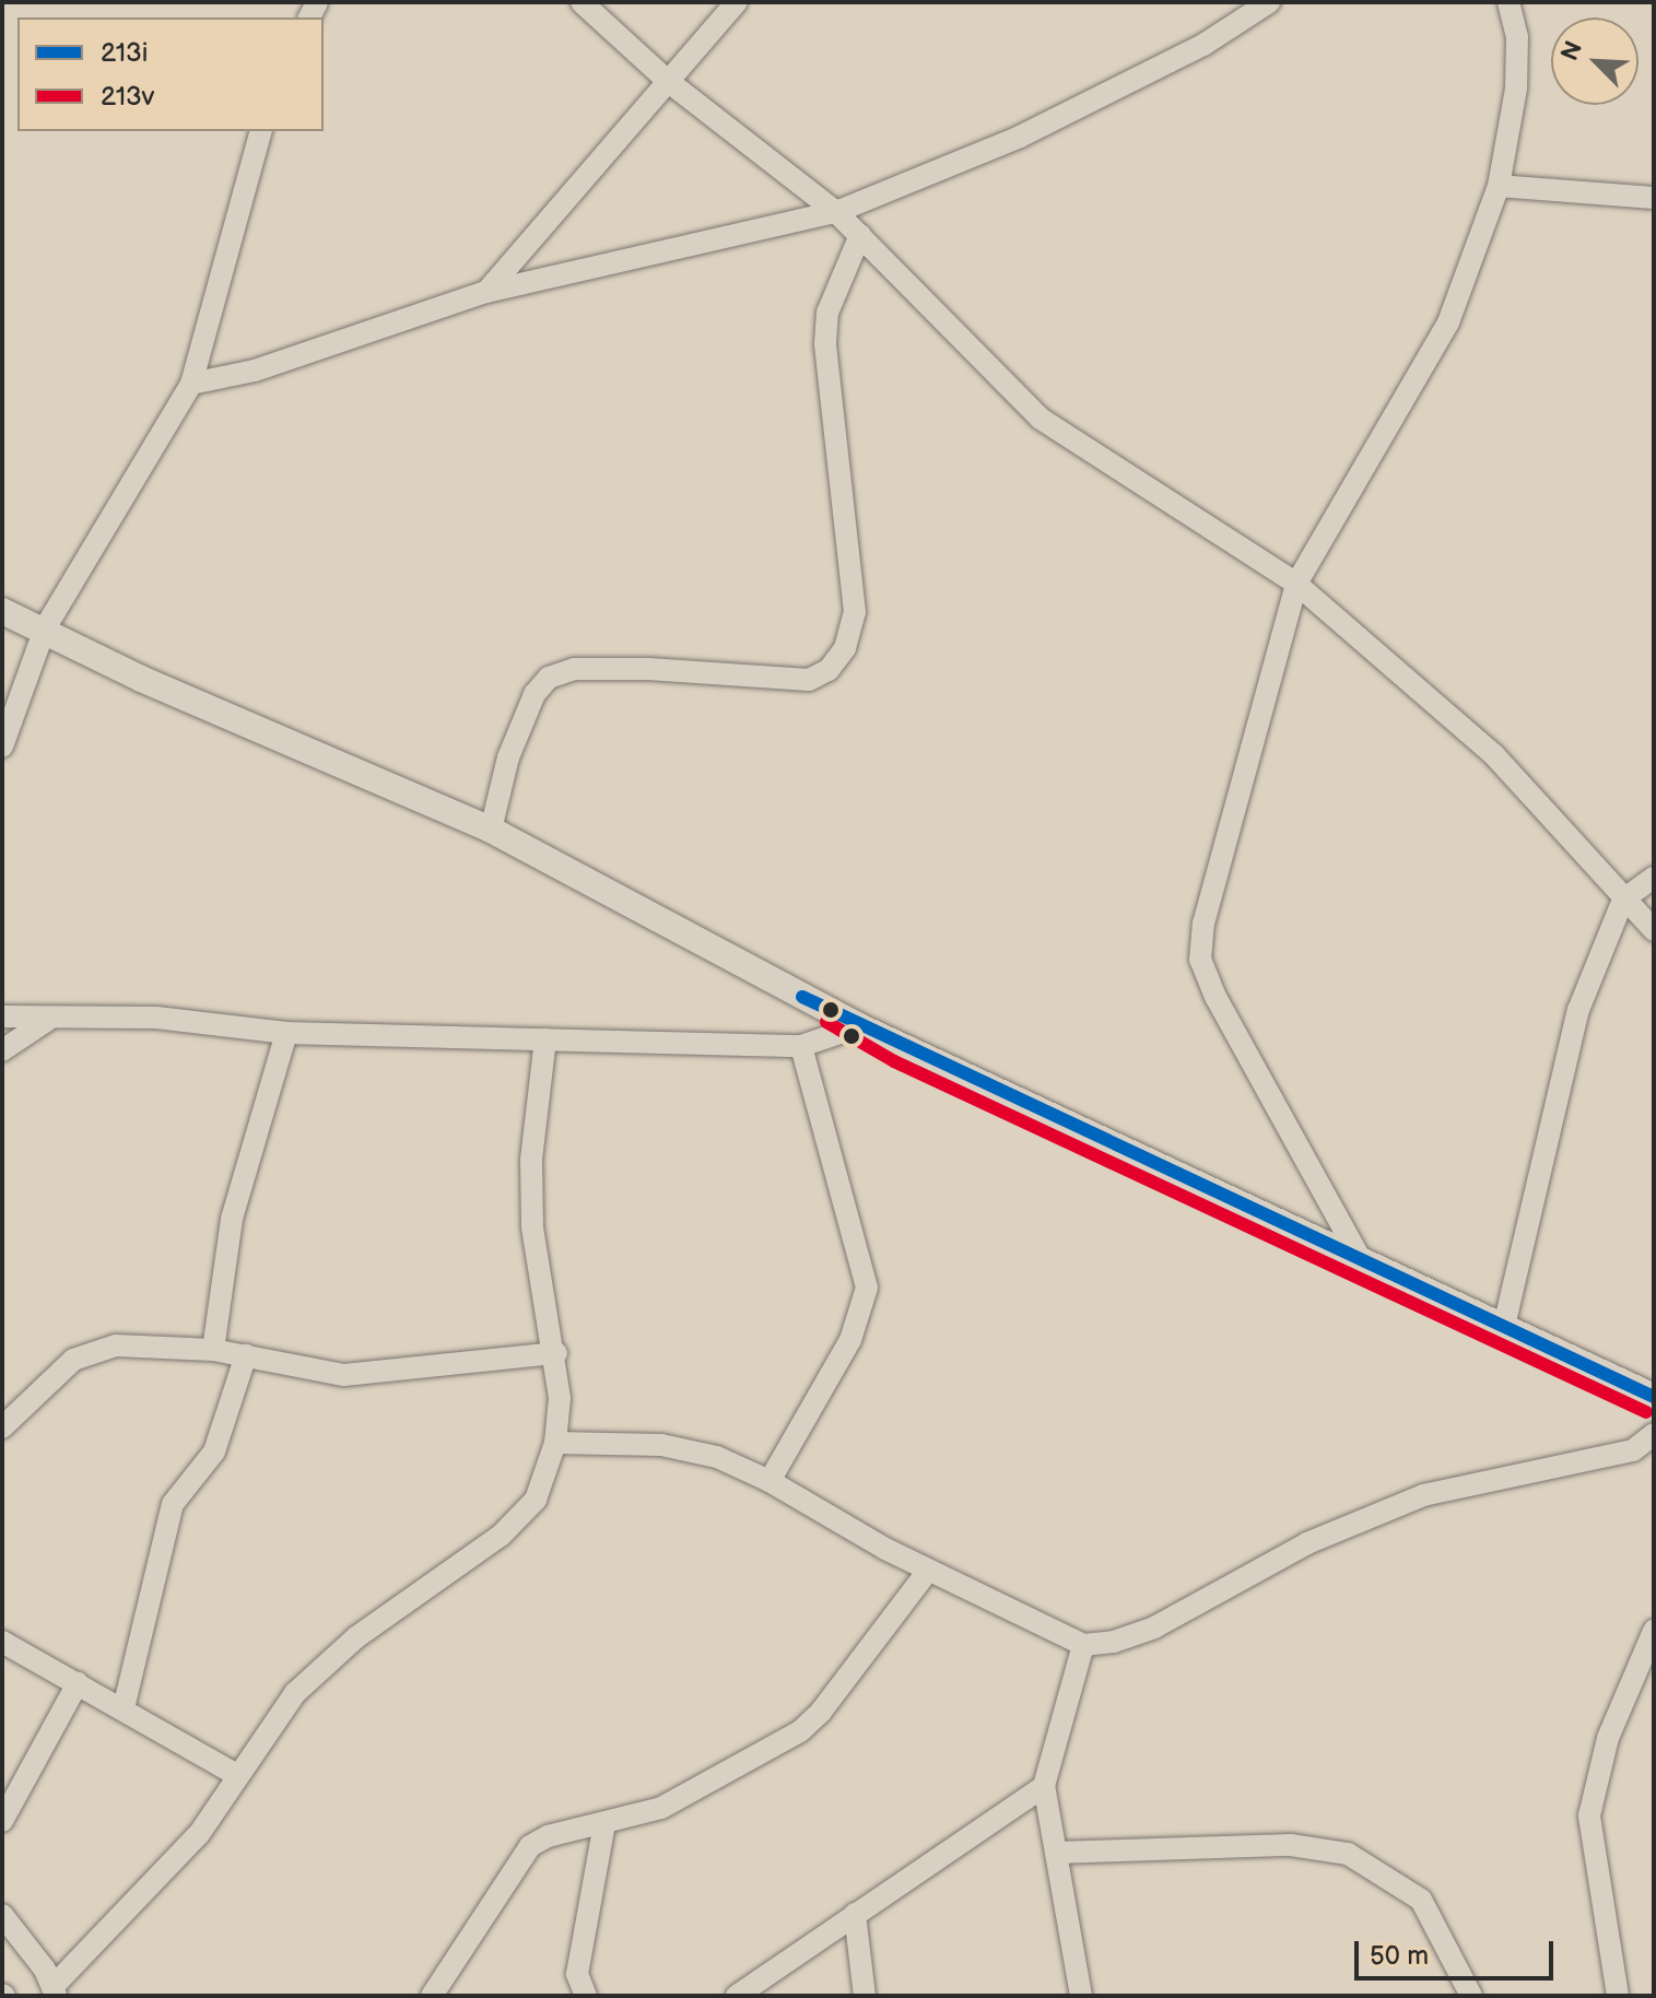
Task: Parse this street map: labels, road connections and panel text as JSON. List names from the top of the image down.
{
  "lines": ["transit line 213i", "transit line 213v"],
  "legend": ["213i", "213v"],
  "scale_bar": "50 m",
  "north": "top left"
}
